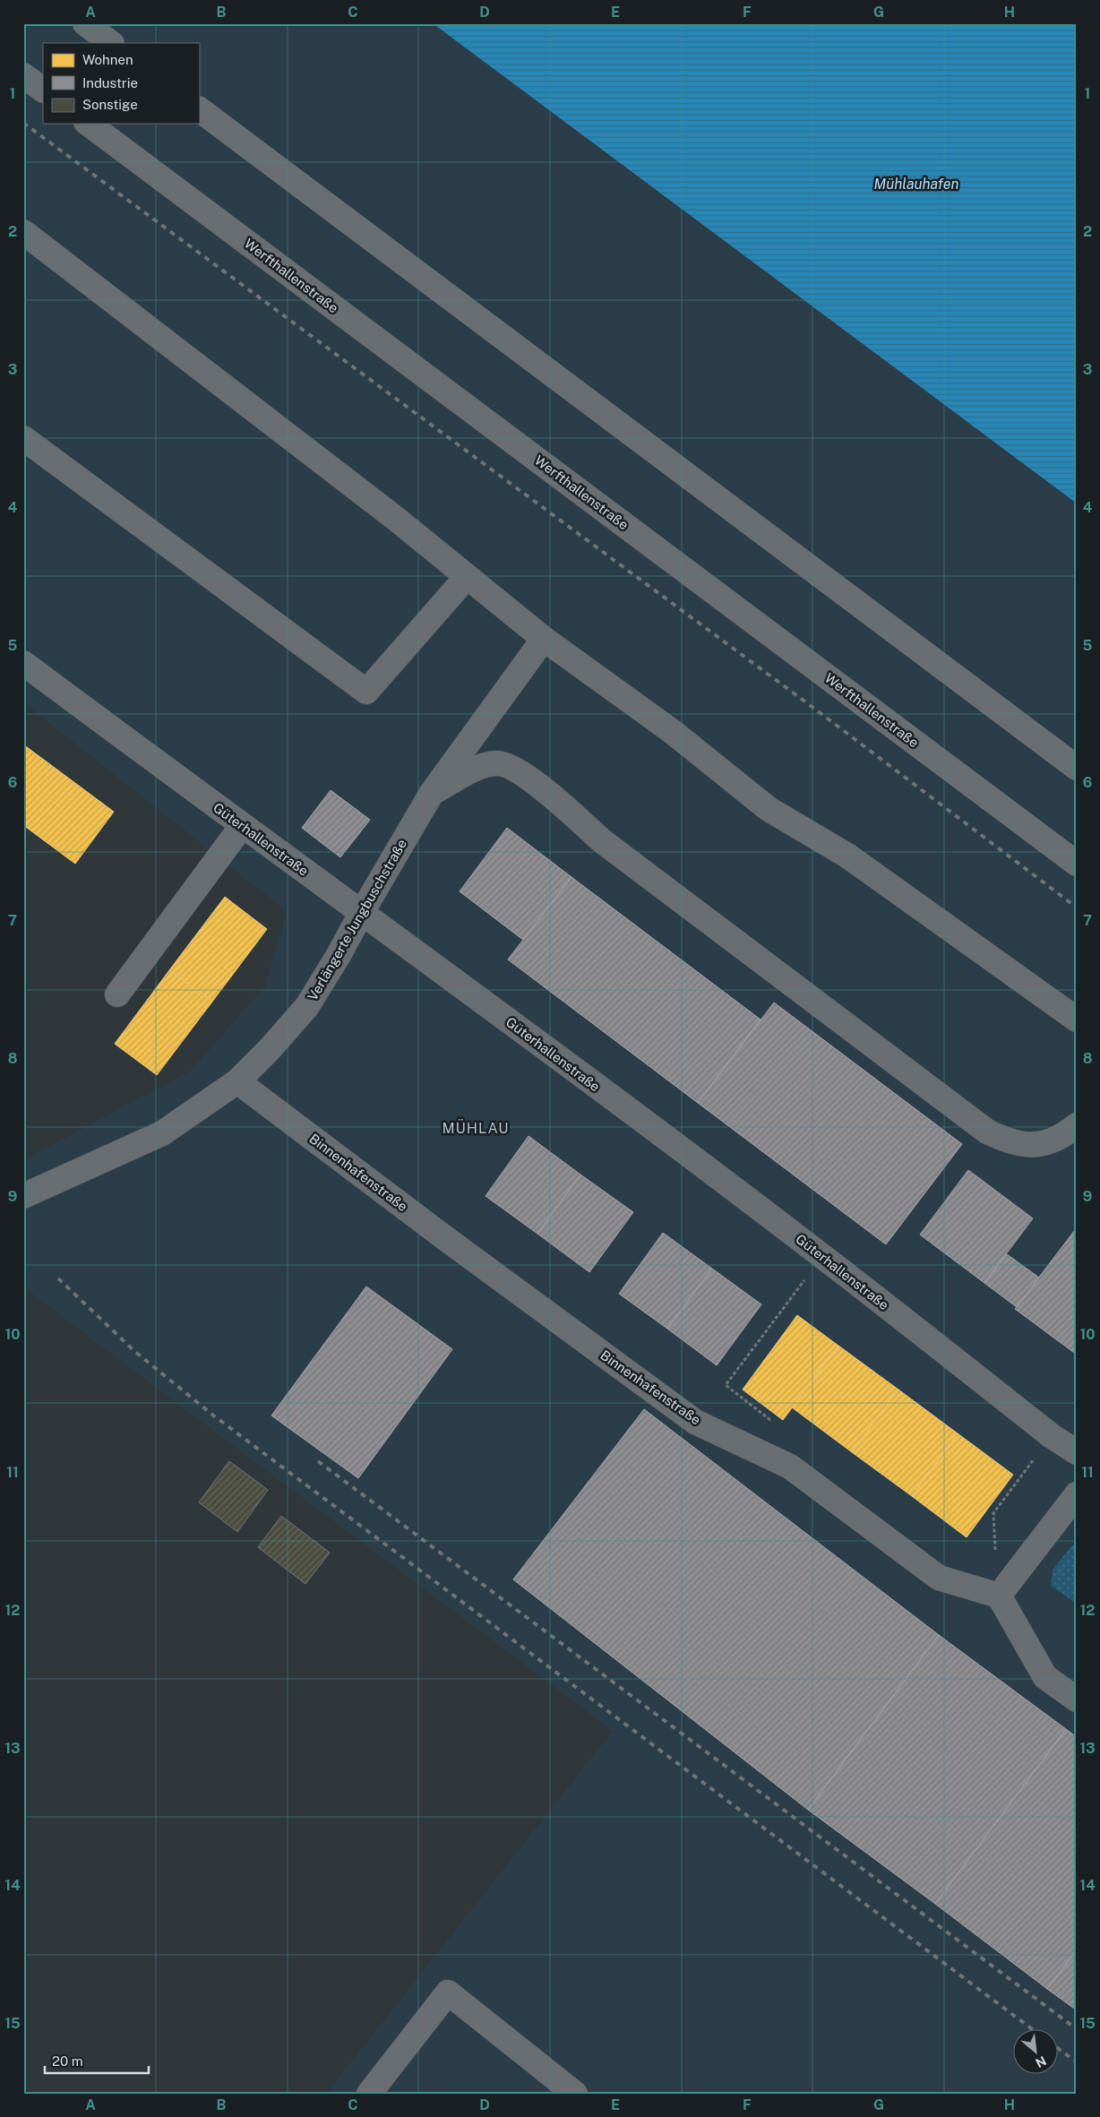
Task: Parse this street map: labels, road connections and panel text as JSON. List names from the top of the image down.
{
  "streets": {
    "street": [
      "Werfthallenstraße",
      "Güterhallenstraße",
      "Verlängerte Jungbuschstraße",
      "Binnenhafenstraße"
    ]
  },
  "crossings": [
    ["Güterhallenstraße", "Verlängerte Jungbuschstraße"],
    ["Verlängerte Jungbuschstraße", "Binnenhafenstraße"]
  ],
  "districts": ["MÜHLAU"],
  "water": ["Mühlauhafen"],
  "legend": ["Wohnen", "Industrie", "Sonstige"],
  "scale_bar": "20 m",
  "north": "bottom right",
  "grid": {
    "columns": [
      "A",
      "B",
      "C",
      "D",
      "E",
      "F",
      "G",
      "H"
    ],
    "rows": [
      "1",
      "2",
      "3",
      "4",
      "5",
      "6",
      "7",
      "8",
      "9",
      "10",
      "11",
      "12",
      "13",
      "14",
      "15"
    ]
  }
}
